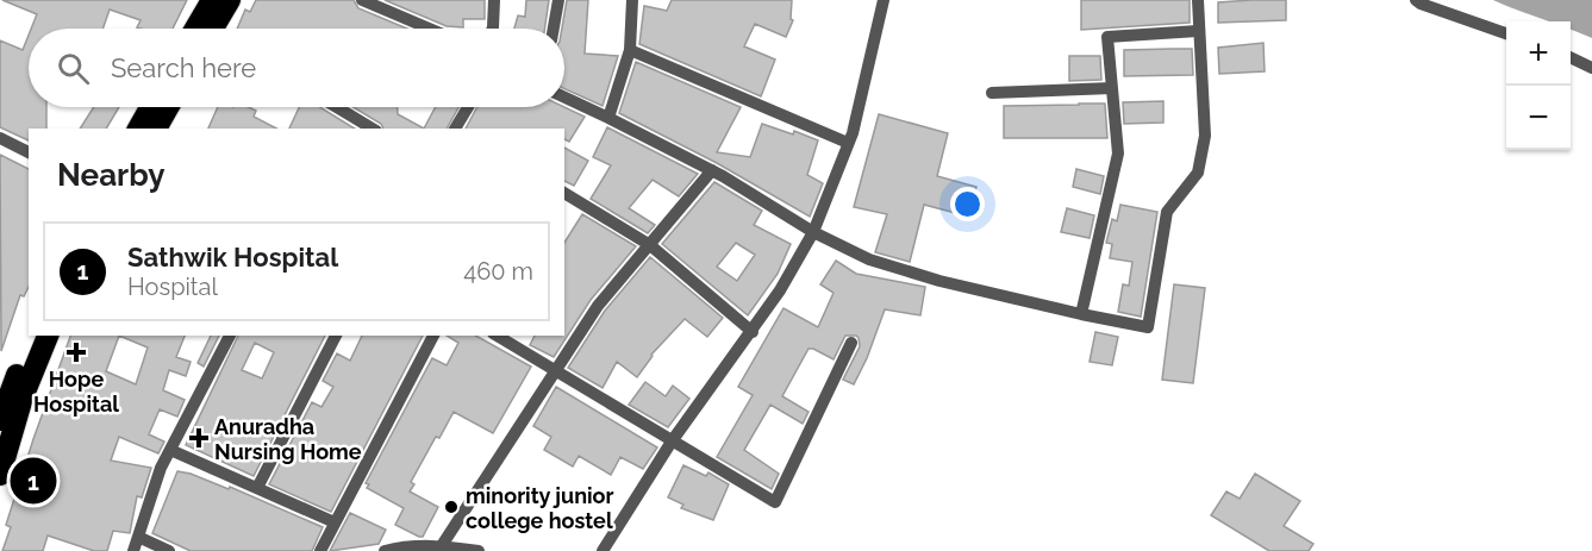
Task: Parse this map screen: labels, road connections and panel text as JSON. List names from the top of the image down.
{
  "places": {
    "health": ["Hope Hospital", "Anuradha Nursing Home"],
    "other": ["minority junior college hostel"]
  },
  "page": {
    "map_buttons": ["+", "−"],
    "search": "Search here",
    "heading": "Nearby",
    "list": [
      {
        "mark": "1",
        "name": "Sathwik Hospital",
        "note": "Hospital",
        "value": "460 m"
      }
    ],
    "pins": "1"
  }
}
